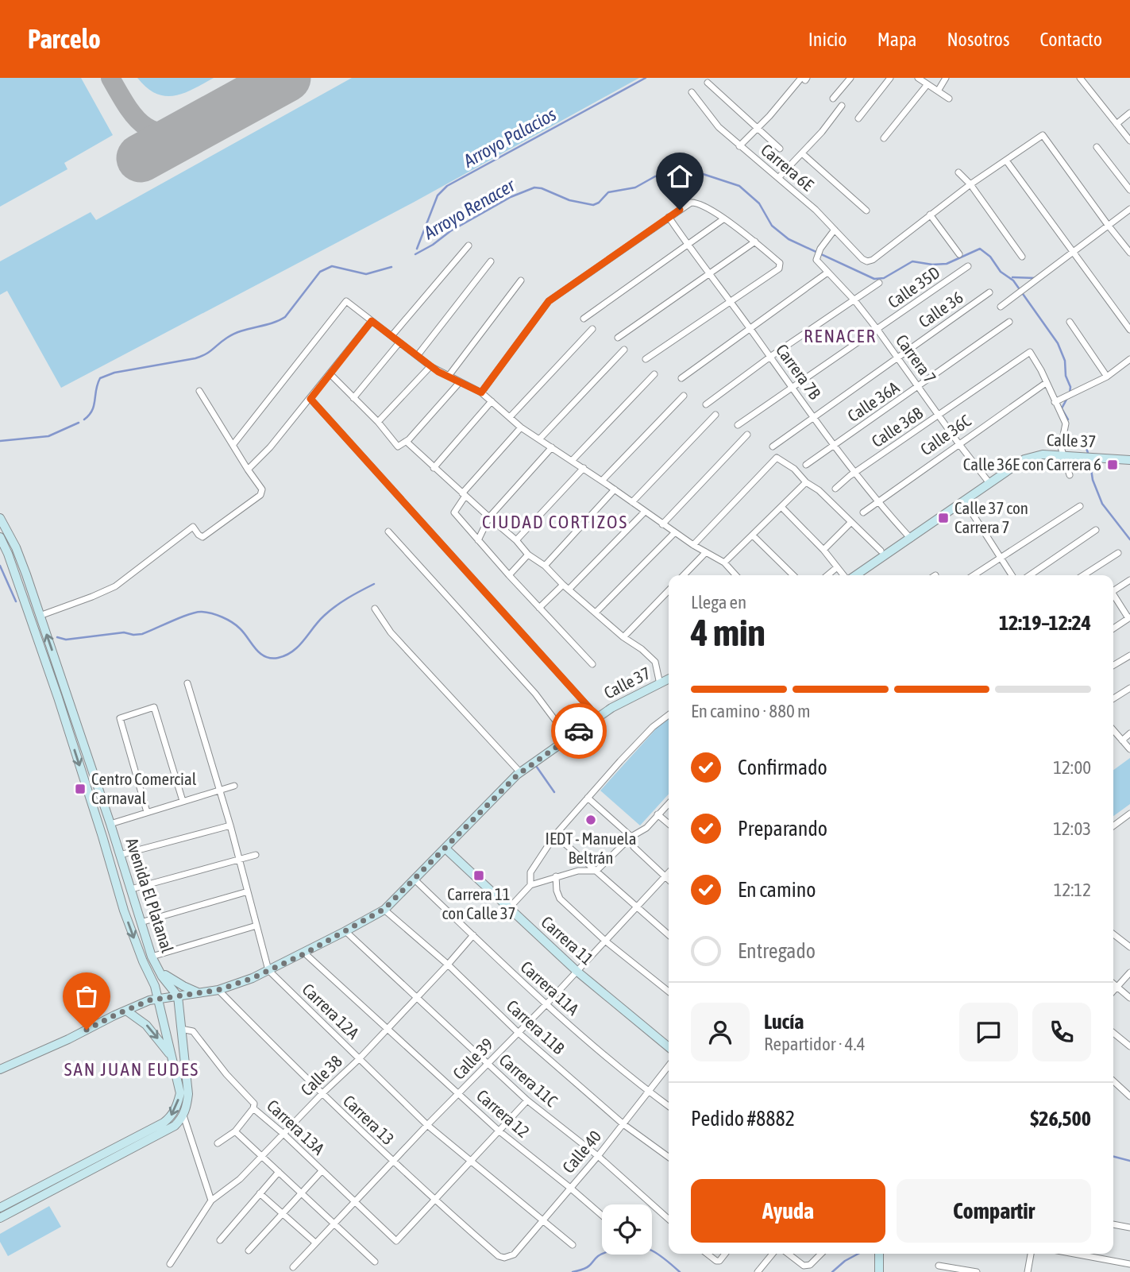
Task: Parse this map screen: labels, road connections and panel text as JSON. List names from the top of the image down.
{
  "streets": {
    "main road": ["Calle 37", "Avenida El Platanal", "Carrera 11"],
    "street": [
      "Carrera 6E",
      "Calle 35D",
      "Calle 36",
      "Carrera 7",
      "Carrera 7B",
      "Calle 36A",
      "Calle 36B",
      "Calle 36C",
      "Carrera 11A",
      "Carrera 12A",
      "Carrera 11B",
      "Calle 39",
      "Calle 38",
      "Carrera 11C",
      "Carrera 12",
      "Carrera 13",
      "Carrera 13A",
      "Calle 40"
    ]
  },
  "crossings": [
    ["Carrera 6E", "Carrera 7"],
    ["Calle 35D", "Carrera 7"],
    ["Calle 35D", "Carrera 7B"],
    ["Calle 36", "Carrera 7"],
    ["Calle 36", "Carrera 7B"],
    ["Carrera 7", "Calle 36A"],
    ["Carrera 7", "Calle 36B"],
    ["Carrera 7", "Calle 36C"],
    ["Carrera 7", "Calle 37"],
    ["Carrera 7B", "Calle 36A"],
    ["Carrera 7B", "Calle 36B"],
    ["Carrera 7B", "Calle 36C"],
    ["Carrera 7B", "Calle 37"],
    ["Calle 36B", "Calle 36C"],
    ["Calle 37", "Avenida El Platanal"],
    ["Calle 37", "Carrera 11"],
    ["Calle 37", "Carrera 11A"],
    ["Calle 37", "Carrera 12A"],
    ["Calle 37", "Carrera 11B"],
    ["Calle 37", "Carrera 11C"],
    ["Calle 37", "Carrera 12"],
    ["Calle 37", "Carrera 13"],
    ["Avenida El Platanal", "Carrera 13A"],
    ["Carrera 11", "Calle 39"],
    ["Carrera 11A", "Calle 39"],
    ["Carrera 11A", "Calle 38"],
    ["Carrera 11A", "Calle 40"],
    ["Carrera 12A", "Calle 39"],
    ["Carrera 12A", "Calle 38"],
    ["Carrera 12A", "Calle 40"],
    ["Carrera 11B", "Calle 39"],
    ["Carrera 11B", "Calle 38"],
    ["Carrera 11B", "Calle 40"],
    ["Calle 39", "Carrera 11C"],
    ["Calle 39", "Carrera 12"],
    ["Calle 39", "Carrera 13"],
    ["Calle 39", "Carrera 13A"],
    ["Calle 38", "Carrera 11C"],
    ["Calle 38", "Carrera 12"],
    ["Calle 38", "Carrera 13"],
    ["Calle 38", "Carrera 13A"],
    ["Carrera 11C", "Calle 40"],
    ["Carrera 12", "Calle 40"],
    ["Carrera 13", "Carrera 13A"],
    ["Carrera 13", "Calle 40"]
  ],
  "districts": ["RENACER", "CIUDAD CORTIZOS", "SAN JUAN EUDES"],
  "water": ["Arroyo Palacios", "Arroyo Renacer"],
  "places": {
    "transit": [
      "Calle 36E con Carrera 6",
      "Calle 37 con Carrera 7",
      "Centro Comercial Carnaval",
      "Carrera 11 con Calle 37"
    ],
    "other": ["IEDT - Manuela Beltrán"]
  },
  "page": {
    "header": "Parcelo",
    "nav": [
      "Inicio",
      "Mapa",
      "Nosotros",
      "Contacto"
    ],
    "heading": ["4 min", "Llega en", "12:19–12:24"],
    "panel": [
      "Lucía",
      "Repartidor · 4.4",
      "Pedido #8882",
      "$26,500"
    ],
    "bar": "En camino · 880 m",
    "list": [
      ["Confirmado", "12:00"],
      ["Preparando", "12:03"],
      ["En camino", "12:12"],
      "Entregado"
    ],
    "buttons": ["Ayuda", "Compartir"]
  }
}
